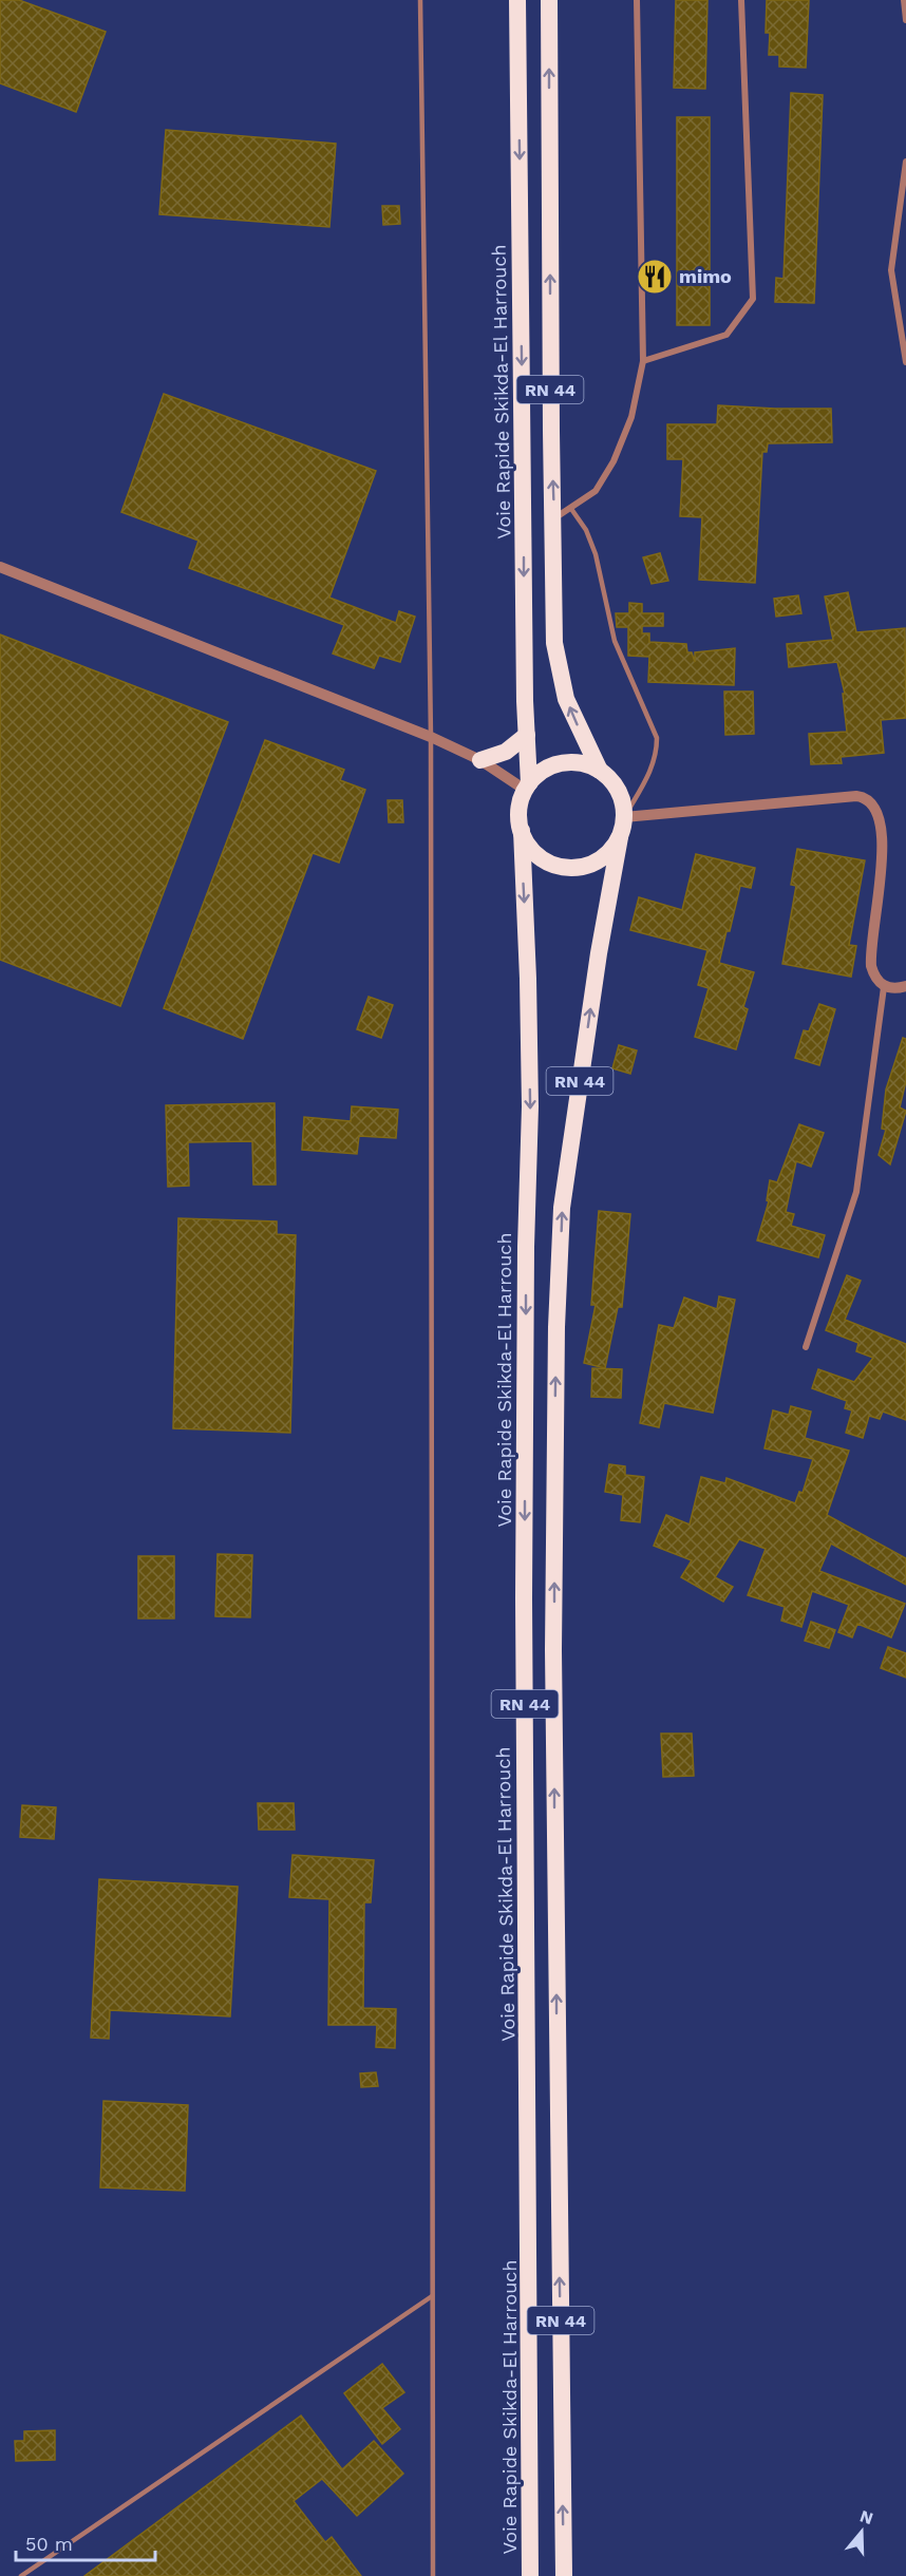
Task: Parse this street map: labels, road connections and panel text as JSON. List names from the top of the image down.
{
  "streets": {
    "highway": ["RN 44", "Voie Rapide Skikda-El Harrouch"]
  },
  "crossings": [
    ["RN 44", "Voie Rapide Skikda-El Harrouch"]
  ],
  "places": {
    "restaurant": ["mimo"]
  },
  "scale_bar": "50 m",
  "north": "top"
}
